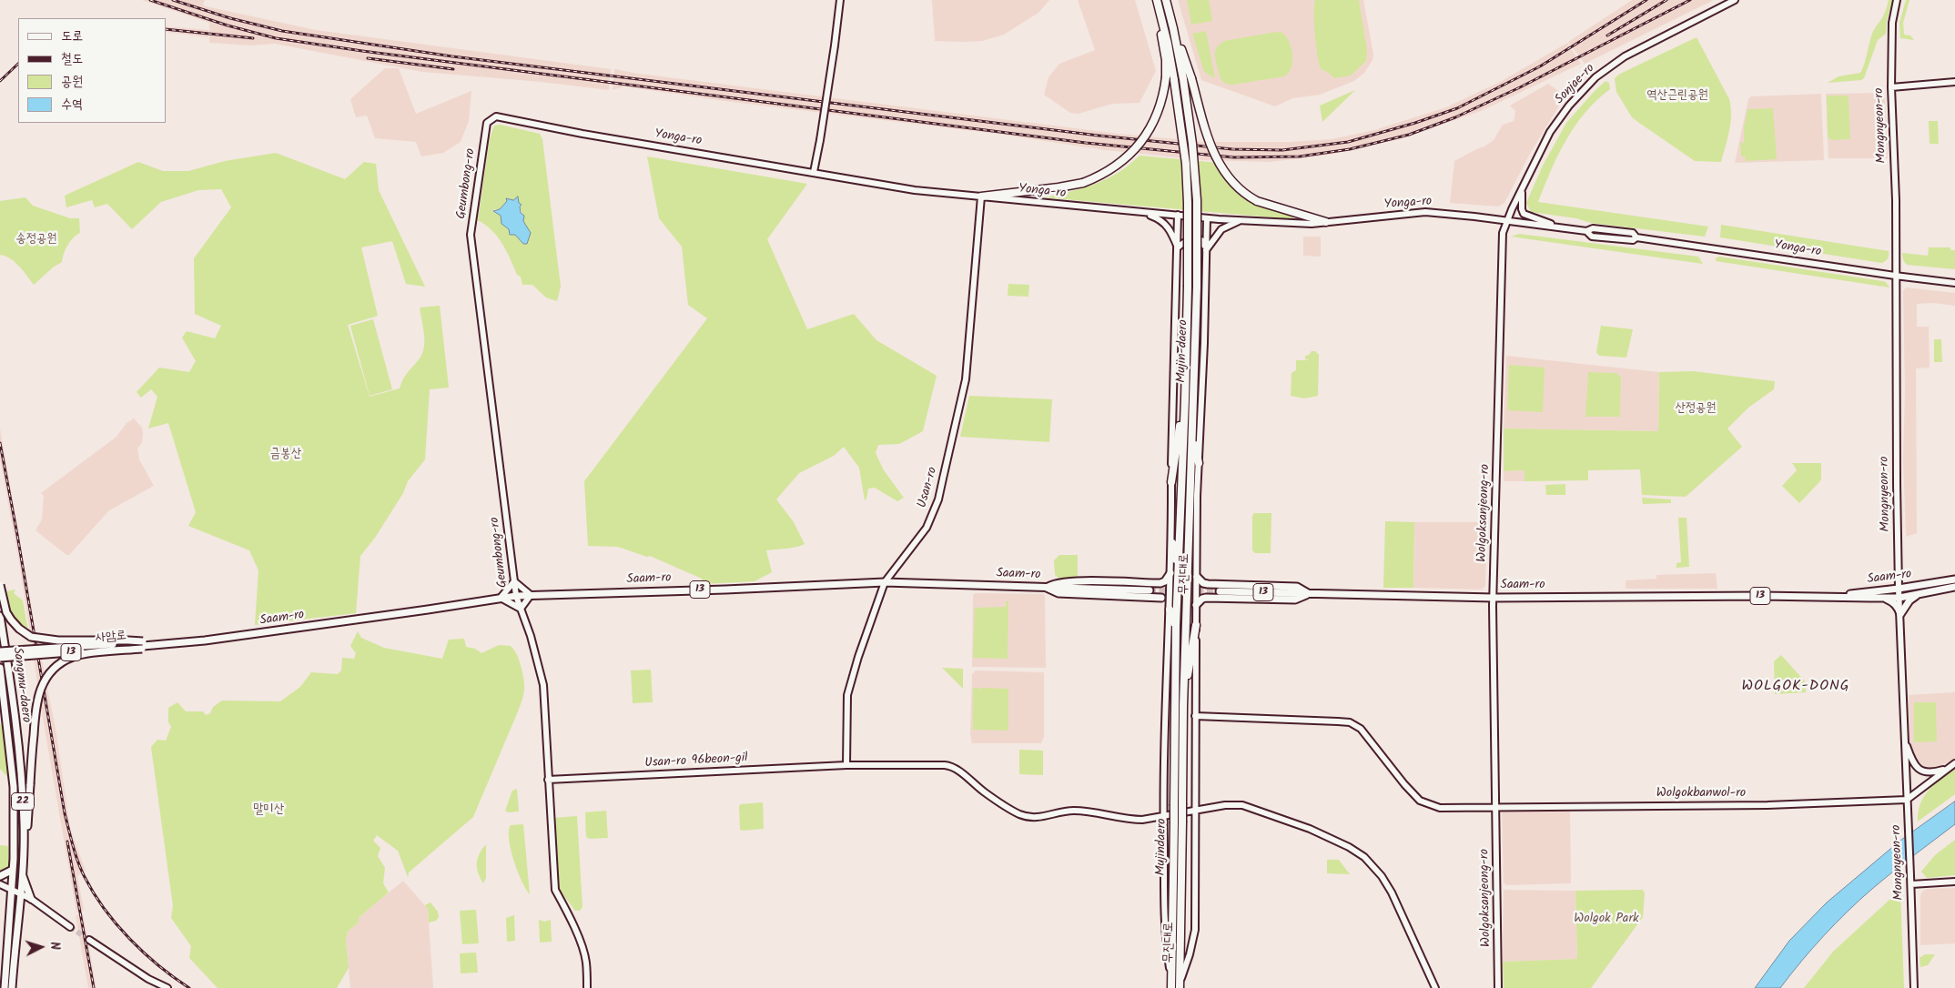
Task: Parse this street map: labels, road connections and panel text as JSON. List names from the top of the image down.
{
  "streets": {
    "highway": ["Mujin-daero", "무진대로", "Mujindaero"],
    "main road": [
      "Saam-ro",
      "13",
      "사암로",
      "Sangmu-daero",
      "22"
    ],
    "street": [
      "Sonjae-ro",
      "Mongnyeon-ro",
      "Yonga-ro",
      "Geumbong-ro",
      "Usan-ro",
      "Wolgoksanjeong-ro",
      "Usan-ro 96beon-gil",
      "Wolgokbanwol-ro"
    ]
  },
  "crossings": [
    ["Sonjae-ro", "Yonga-ro"],
    ["Sonjae-ro", "Wolgoksanjeong-ro"],
    ["Mongnyeon-ro", "Yonga-ro"],
    ["Mongnyeon-ro", "Saam-ro"],
    ["Mongnyeon-ro", "Wolgokbanwol-ro"],
    ["Yonga-ro", "Geumbong-ro"],
    ["Yonga-ro", "Usan-ro"],
    ["Yonga-ro", "Wolgoksanjeong-ro"],
    ["Yonga-ro", "무진대로"],
    ["Geumbong-ro", "Saam-ro"],
    ["Geumbong-ro", "Usan-ro 96beon-gil"],
    ["Mujin-daero", "무진대로"],
    ["Mujin-daero", "Mujindaero"],
    ["Usan-ro", "Saam-ro"],
    ["Usan-ro", "Usan-ro 96beon-gil"],
    ["Wolgoksanjeong-ro", "Saam-ro"],
    ["Wolgoksanjeong-ro", "Wolgokbanwol-ro"],
    ["무진대로", "Usan-ro 96beon-gil"],
    ["무진대로", "Mujindaero"],
    ["Saam-ro", "13"],
    ["Saam-ro", "사암로"],
    ["13", "사암로"]
  ],
  "districts": ["WOLGOK-DONG"],
  "parks": [
    "역산근린공원",
    "송정공원",
    "산정공원",
    "금봉산",
    "말미산",
    "Wolgok Park"
  ],
  "legend": [
    "도로",
    "철도",
    "공원",
    "수역"
  ],
  "north": "right"
}
